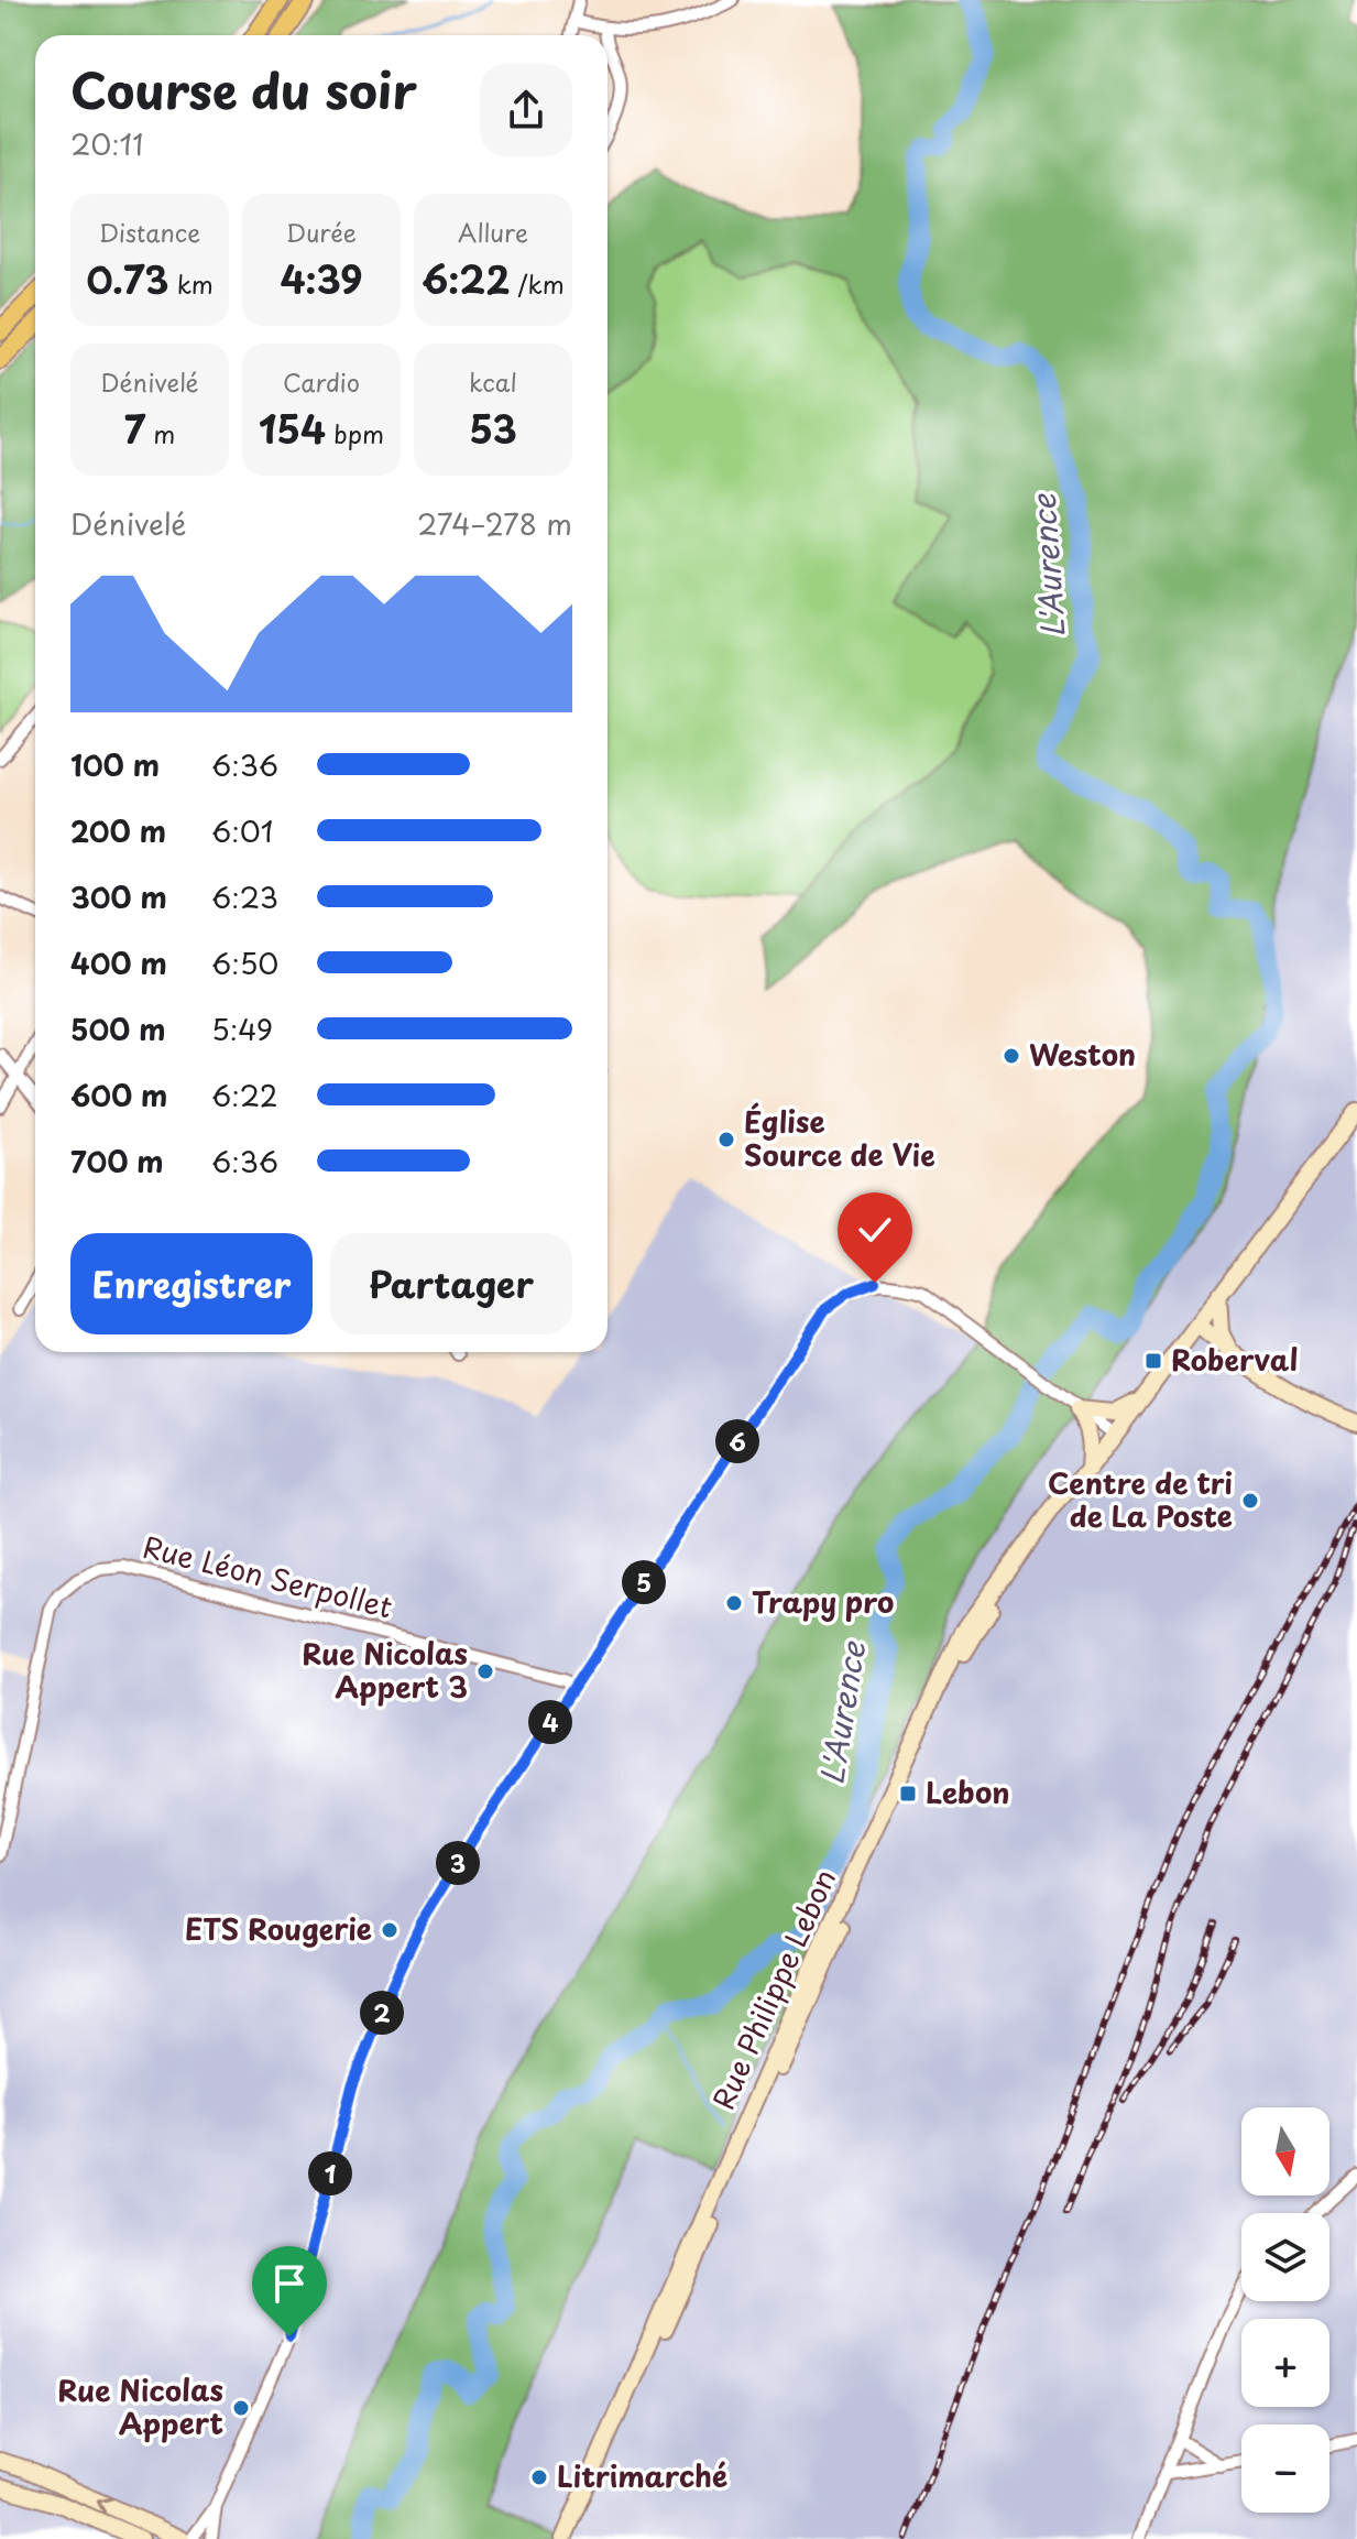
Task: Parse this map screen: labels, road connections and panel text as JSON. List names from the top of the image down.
{
  "streets": {
    "street": ["Rue Léon Serpollet", "Rue Philippe Lebon"]
  },
  "water": ["L'Aurence"],
  "places": {
    "other": [
      "Weston",
      "Église Source de Vie",
      "Centre de tri de La Poste",
      "Trapy pro",
      "Rue Nicolas Appert 3",
      "ETS Rougerie",
      "Rue Nicolas Appert",
      "Litrimarché"
    ],
    "transit": ["Roberval", "Lebon"]
  },
  "north": "bottom",
  "page": {
    "heading": ["Course du soir", "20:11"],
    "stats": [
      ["Distance", "0.73 km"],
      ["Durée", "4:39"],
      ["Allure", "6:22 /km"],
      ["Dénivelé", "7 m"],
      ["Cardio", "154 bpm"],
      ["kcal", "53"]
    ],
    "chart": ["Dénivelé", "274–278 m"],
    "list": [
      {
        "name": "100 m",
        "note": "6:36"
      },
      {
        "name": "200 m",
        "note": "6:01"
      },
      {
        "name": "300 m",
        "note": "6:23"
      },
      {
        "name": "400 m",
        "note": "6:50"
      },
      {
        "name": "500 m",
        "note": "5:49"
      },
      {
        "name": "600 m",
        "note": "6:22"
      },
      {
        "name": "700 m",
        "note": "6:36"
      }
    ],
    "buttons": ["Enregistrer", "Partager"],
    "pins": [
      "6",
      "5",
      "4",
      "3",
      "2",
      "1"
    ],
    "map_buttons": ["+", "−"]
  }
}
